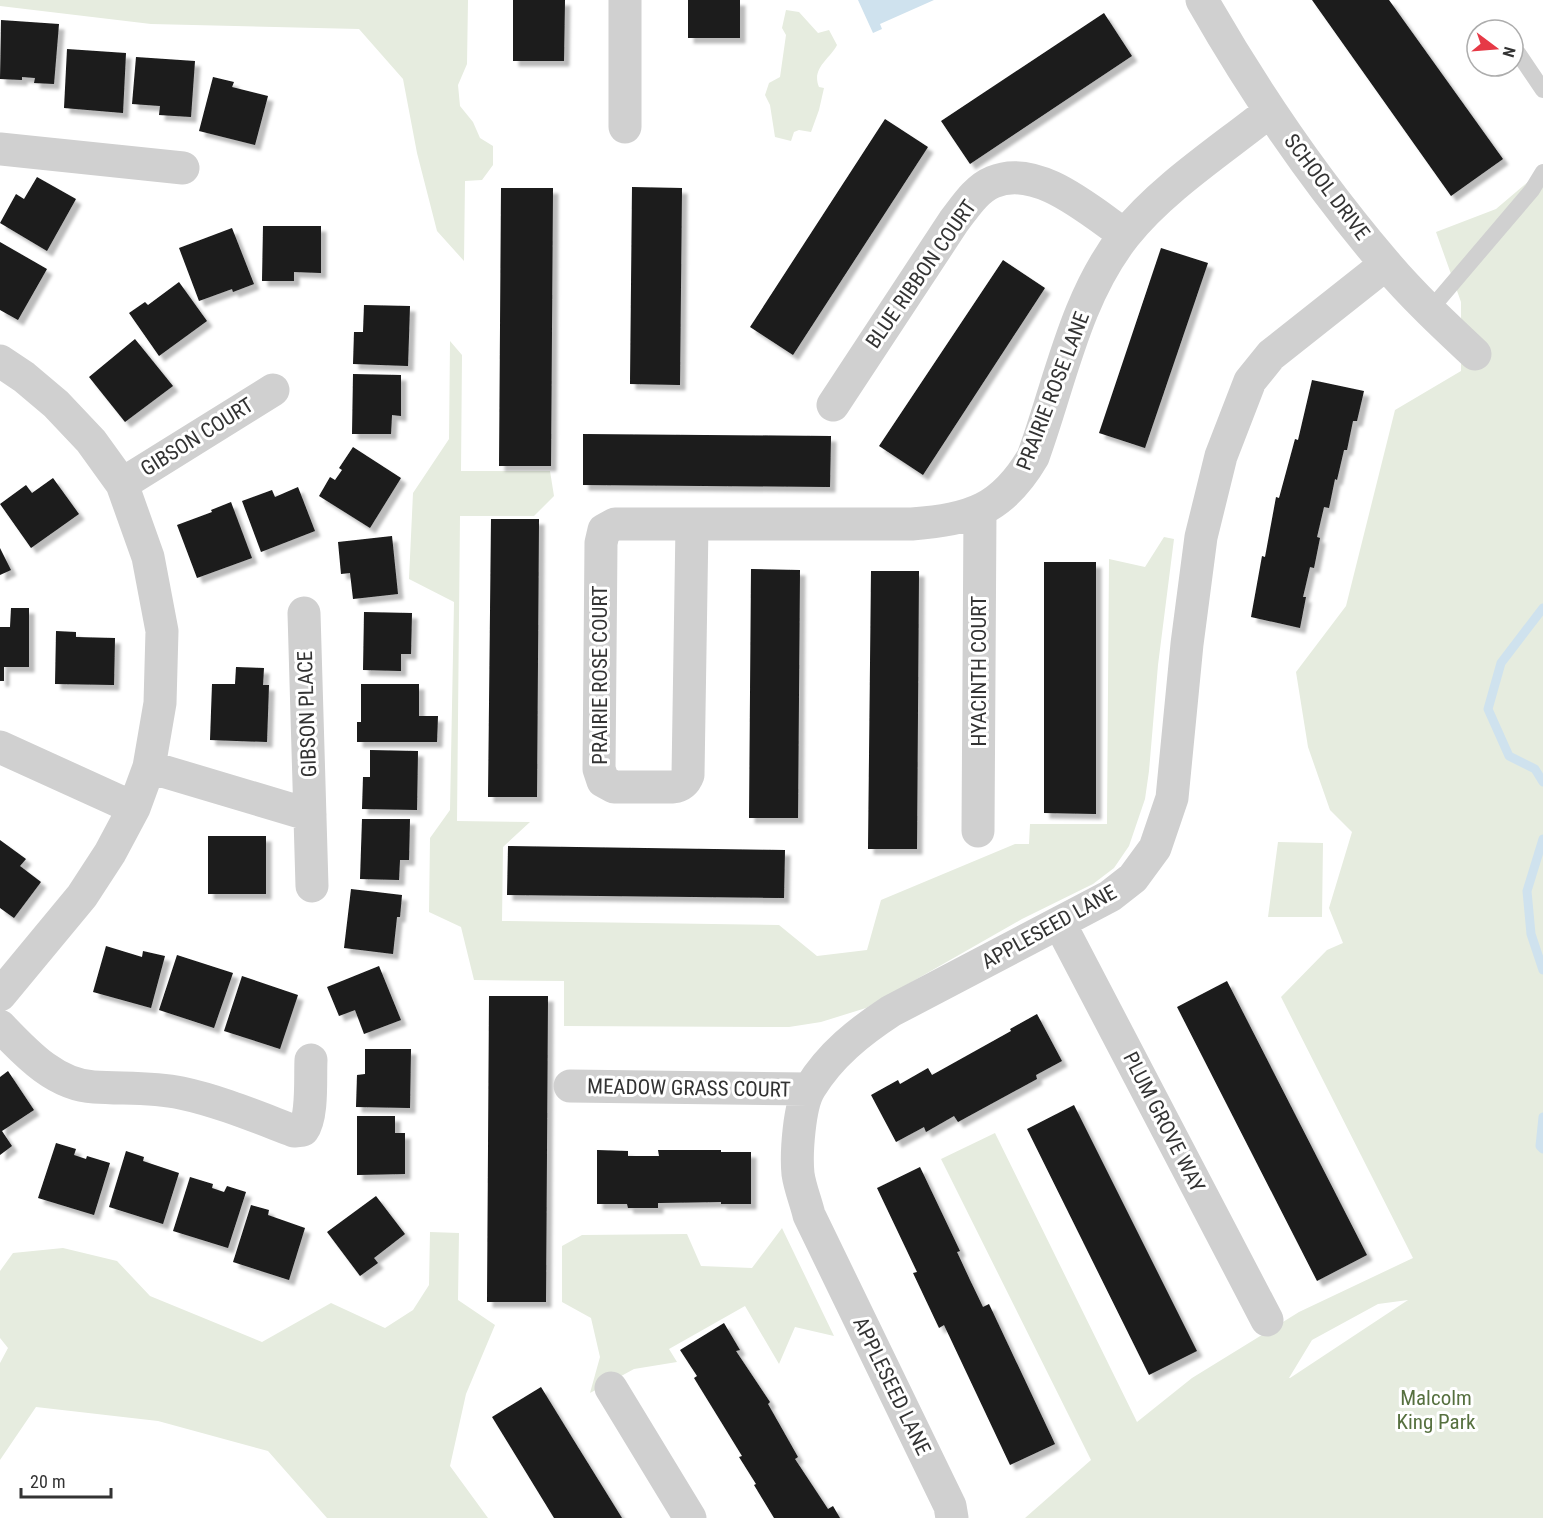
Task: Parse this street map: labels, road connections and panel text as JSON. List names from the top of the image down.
{
  "streets": {
    "street": [
      "SCHOOL DRIVE",
      "BLUE RIBBON COURT",
      "PRAIRIE ROSE LANE",
      "GIBSON COURT",
      "HYACINTH COURT",
      "PRAIRIE ROSE COURT",
      "GIBSON PLACE",
      "APPLESEED LANE",
      "MEADOW GRASS COURT",
      "PLUM GROVE WAY"
    ]
  },
  "crossings": [
    ["SCHOOL DRIVE", "PRAIRIE ROSE LANE"],
    ["SCHOOL DRIVE", "APPLESEED LANE"],
    ["BLUE RIBBON COURT", "PRAIRIE ROSE LANE"],
    ["PRAIRIE ROSE LANE", "HYACINTH COURT"],
    ["PRAIRIE ROSE LANE", "PRAIRIE ROSE COURT"],
    ["APPLESEED LANE", "MEADOW GRASS COURT"],
    ["APPLESEED LANE", "PLUM GROVE WAY"]
  ],
  "parks": ["Malcolm King Park"],
  "scale_bar": "20 m",
  "north": "right"
}
